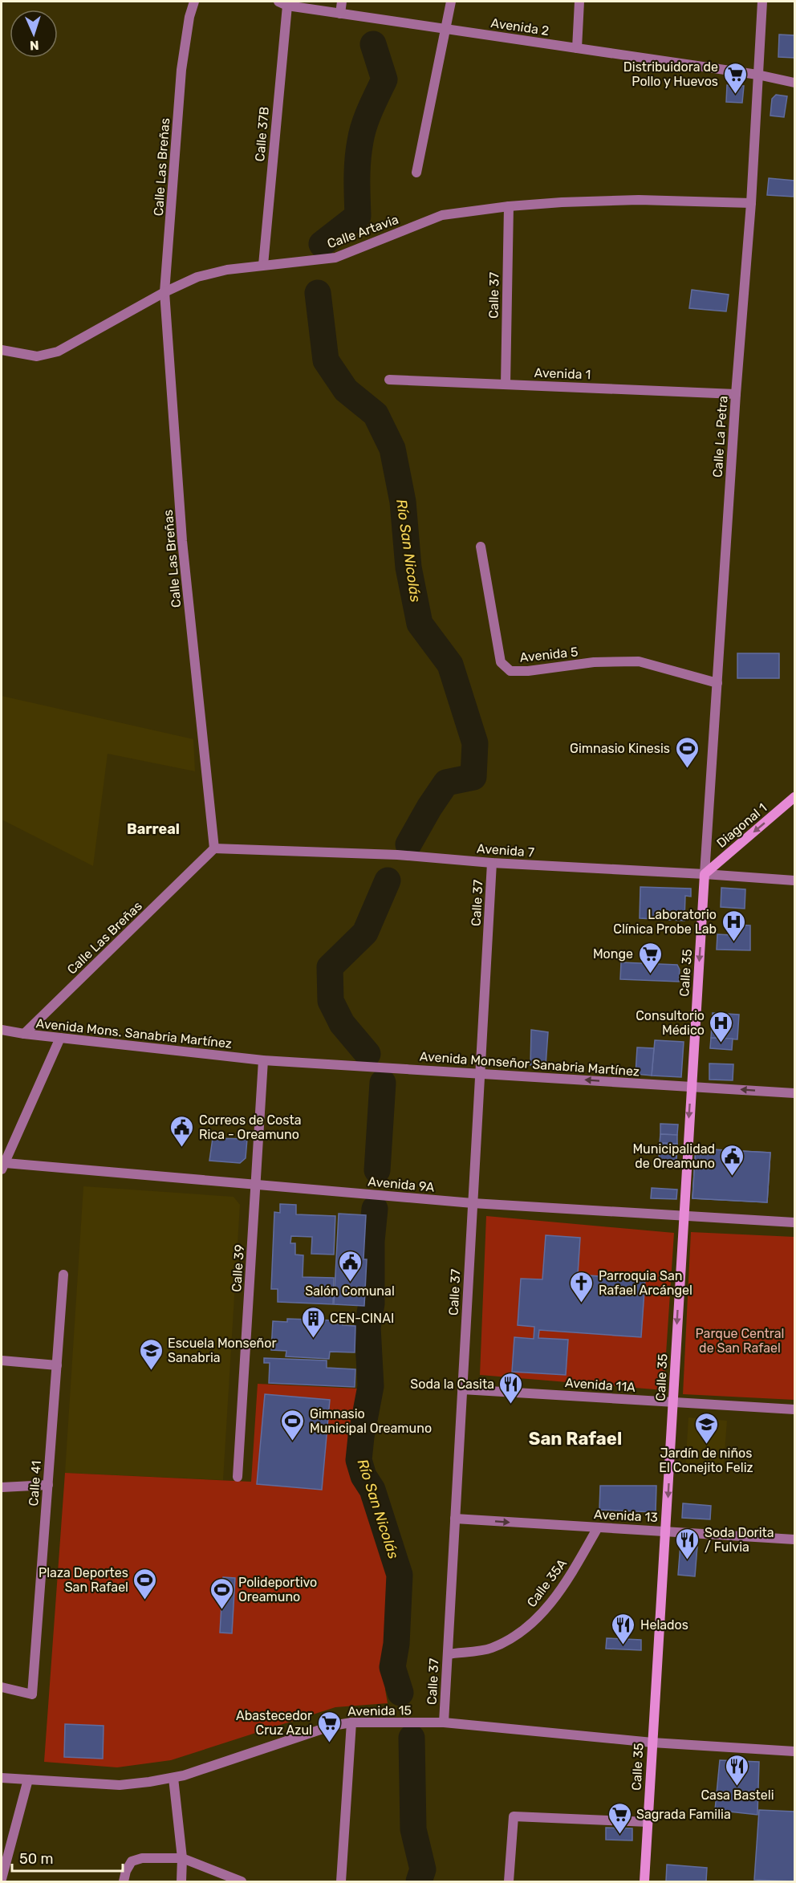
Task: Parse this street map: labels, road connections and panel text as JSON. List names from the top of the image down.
{
  "streets": {
    "main road": ["Diagonal 1", "Calle 35"],
    "street": [
      "Avenida 2",
      "Calle 37B",
      "Calle Las Breñas",
      "Calle Artavia",
      "Calle 37",
      "Avenida 1",
      "Calle La Petra",
      "Avenida 5",
      "Avenida 7",
      "Avenida Mons. Sanabria Martínez",
      "Avenida Monseñor Sanabria Martínez",
      "Avenida 9A",
      "Calle 39",
      "Avenida 11A",
      "Calle 41",
      "Avenida 13",
      "Calle 35A",
      "Avenida 15"
    ]
  },
  "crossings": [
    ["Avenida 2", "Calle 37B"],
    ["Avenida 2", "Calle La Petra"],
    ["Calle 37B", "Calle Artavia"],
    ["Calle Las Breñas", "Calle Artavia"],
    ["Calle Las Breñas", "Avenida 7"],
    ["Calle Las Breñas", "Avenida Mons. Sanabria Martínez"],
    ["Calle Artavia", "Calle 37"],
    ["Calle Artavia", "Calle La Petra"],
    ["Calle 37", "Avenida 1"],
    ["Calle 37", "Avenida 7"],
    ["Calle 37", "Avenida Monseñor Sanabria Martínez"],
    ["Calle 37", "Avenida 9A"],
    ["Calle 37", "Avenida 11A"],
    ["Calle 37", "Avenida 13"],
    ["Calle 37", "Calle 35A"],
    ["Calle 37", "Avenida 15"],
    ["Avenida 1", "Calle La Petra"],
    ["Calle La Petra", "Avenida 5"],
    ["Calle La Petra", "Diagonal 1"],
    ["Calle La Petra", "Avenida 7"],
    ["Calle La Petra", "Calle 35"],
    ["Diagonal 1", "Avenida 7"],
    ["Diagonal 1", "Calle 35"],
    ["Avenida 7", "Calle 35"],
    ["Calle 35", "Avenida Monseñor Sanabria Martínez"],
    ["Calle 35", "Avenida 9A"],
    ["Calle 35", "Avenida 11A"],
    ["Calle 35", "Avenida 13"],
    ["Calle 35", "Avenida 15"],
    ["Avenida Mons. Sanabria Martínez", "Avenida Monseñor Sanabria Martínez"],
    ["Avenida Mons. Sanabria Martínez", "Calle 39"],
    ["Avenida Monseñor Sanabria Martínez", "Calle 39"],
    ["Avenida 9A", "Calle 39"],
    ["Avenida 13", "Calle 35A"]
  ],
  "one_way": [
    "Diagonal 1",
    "Calle 35",
    "Avenida Monseñor Sanabria Martínez",
    "Avenida 13"
  ],
  "districts": ["Barreal", "San Rafael"],
  "water": ["Río San Nicolás"],
  "parks": ["Parque Central de San Rafael"],
  "places": {
    "supermarket": [
      "Distribuidora de Pollo y Huevos",
      "Monge",
      "Abastecedor Cruz Azul",
      "Sagrada Familia"
    ],
    "sports": [
      "Gimnasio Kinesis",
      "Gimnasio Municipal Oreamuno",
      "Plaza Deportes San Rafael",
      "Polideportivo Oreamuno"
    ],
    "hospital": ["Laboratorio Clínica Probe Lab", "Consultorio Médico"],
    "public building": ["Correos de Costa Rica - Oreamuno", "Municipalidad de Oreamuno", "Salón Comunal"],
    "church": ["Parroquia San Rafael Arcángel"],
    "building": ["CEN-CINAI"],
    "school or university": ["Escuela Monseñor Sanabria", "Jardín de niños El Conejito Feliz"],
    "restaurant": [
      "Soda la Casita",
      "Soda Dorita / Fulvia",
      "Helados",
      "Casa Basteli"
    ]
  },
  "scale_bar": "50 m",
  "north": "bottom"
}
